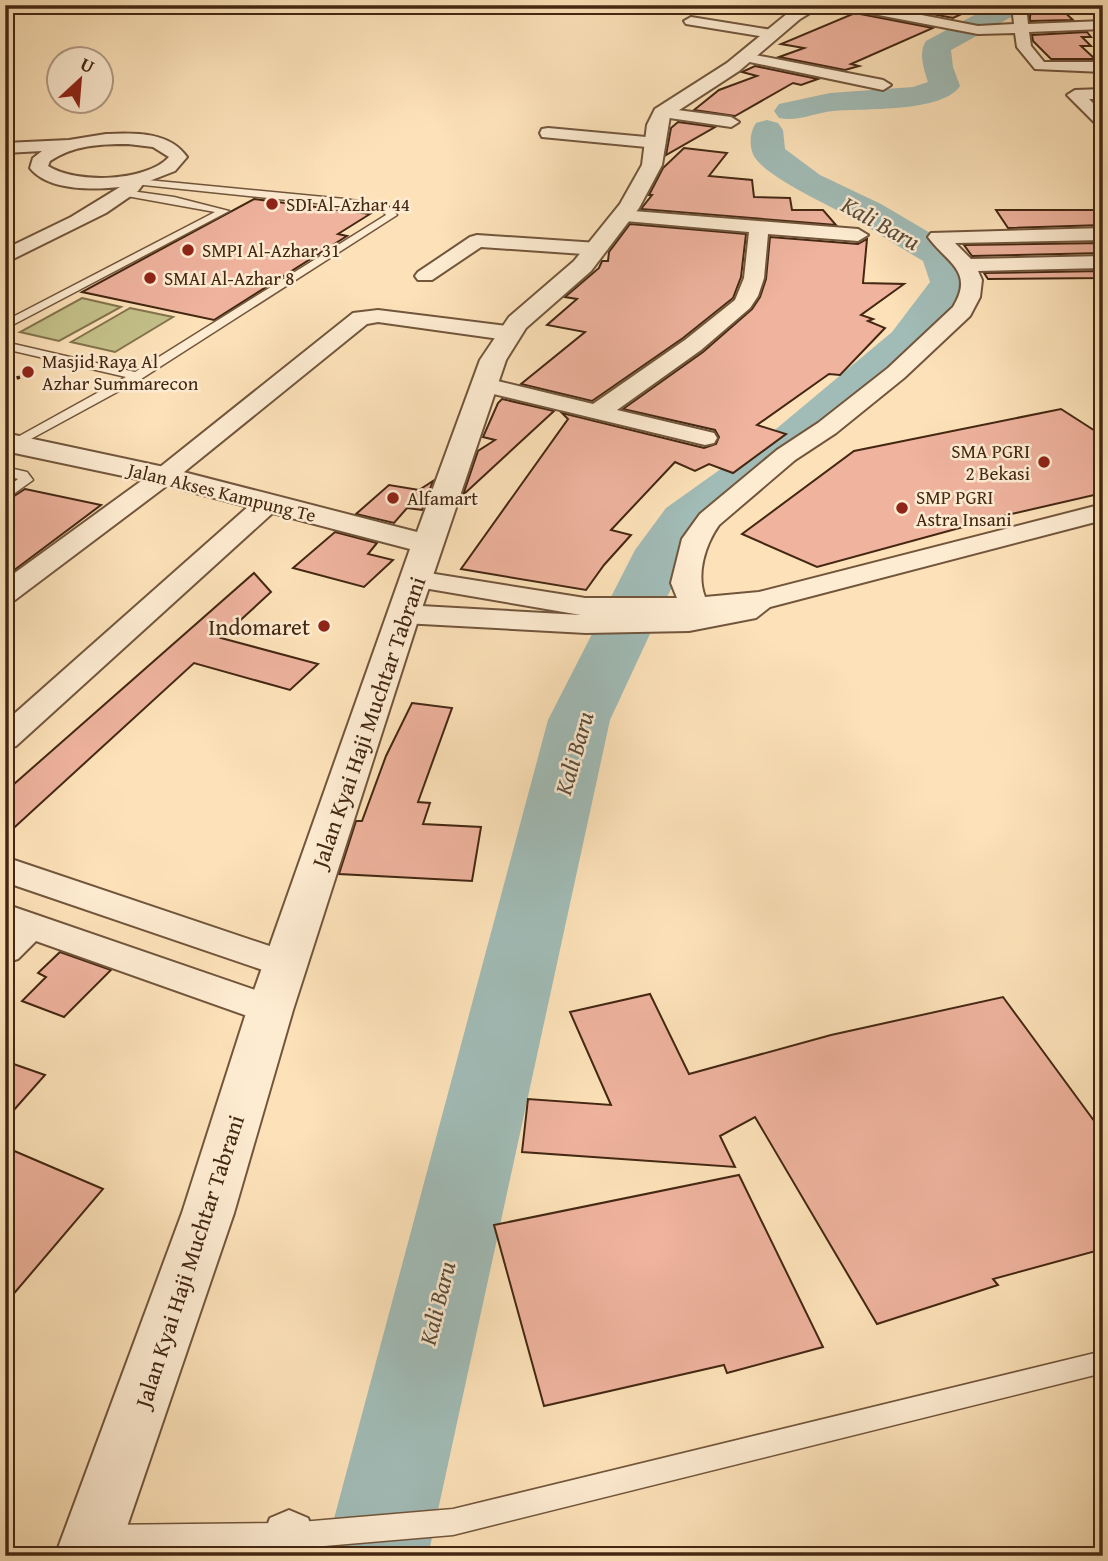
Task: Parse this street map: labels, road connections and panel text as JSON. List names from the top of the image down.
{
  "streets": {
    "street": ["Jalan Akses Kampung Te", "Jalan Kyai Haji Muchtar Tabrani"]
  },
  "crossings": [
    ["Jalan Akses Kampung Te", "Jalan Kyai Haji Muchtar Tabrani"]
  ],
  "water": ["Kali Baru"],
  "places": [
    "SDI Al-Azhar 44",
    "SMPI Al-Azhar 31",
    "SMAI Al-Azhar 8",
    "Masjid Raya Al Azhar Summarecon",
    "SMA PGRI 2 Bekasi",
    "Alfamart",
    "SMP PGRI Astra Insani",
    "Indomaret"
  ],
  "north": "top right"
}
